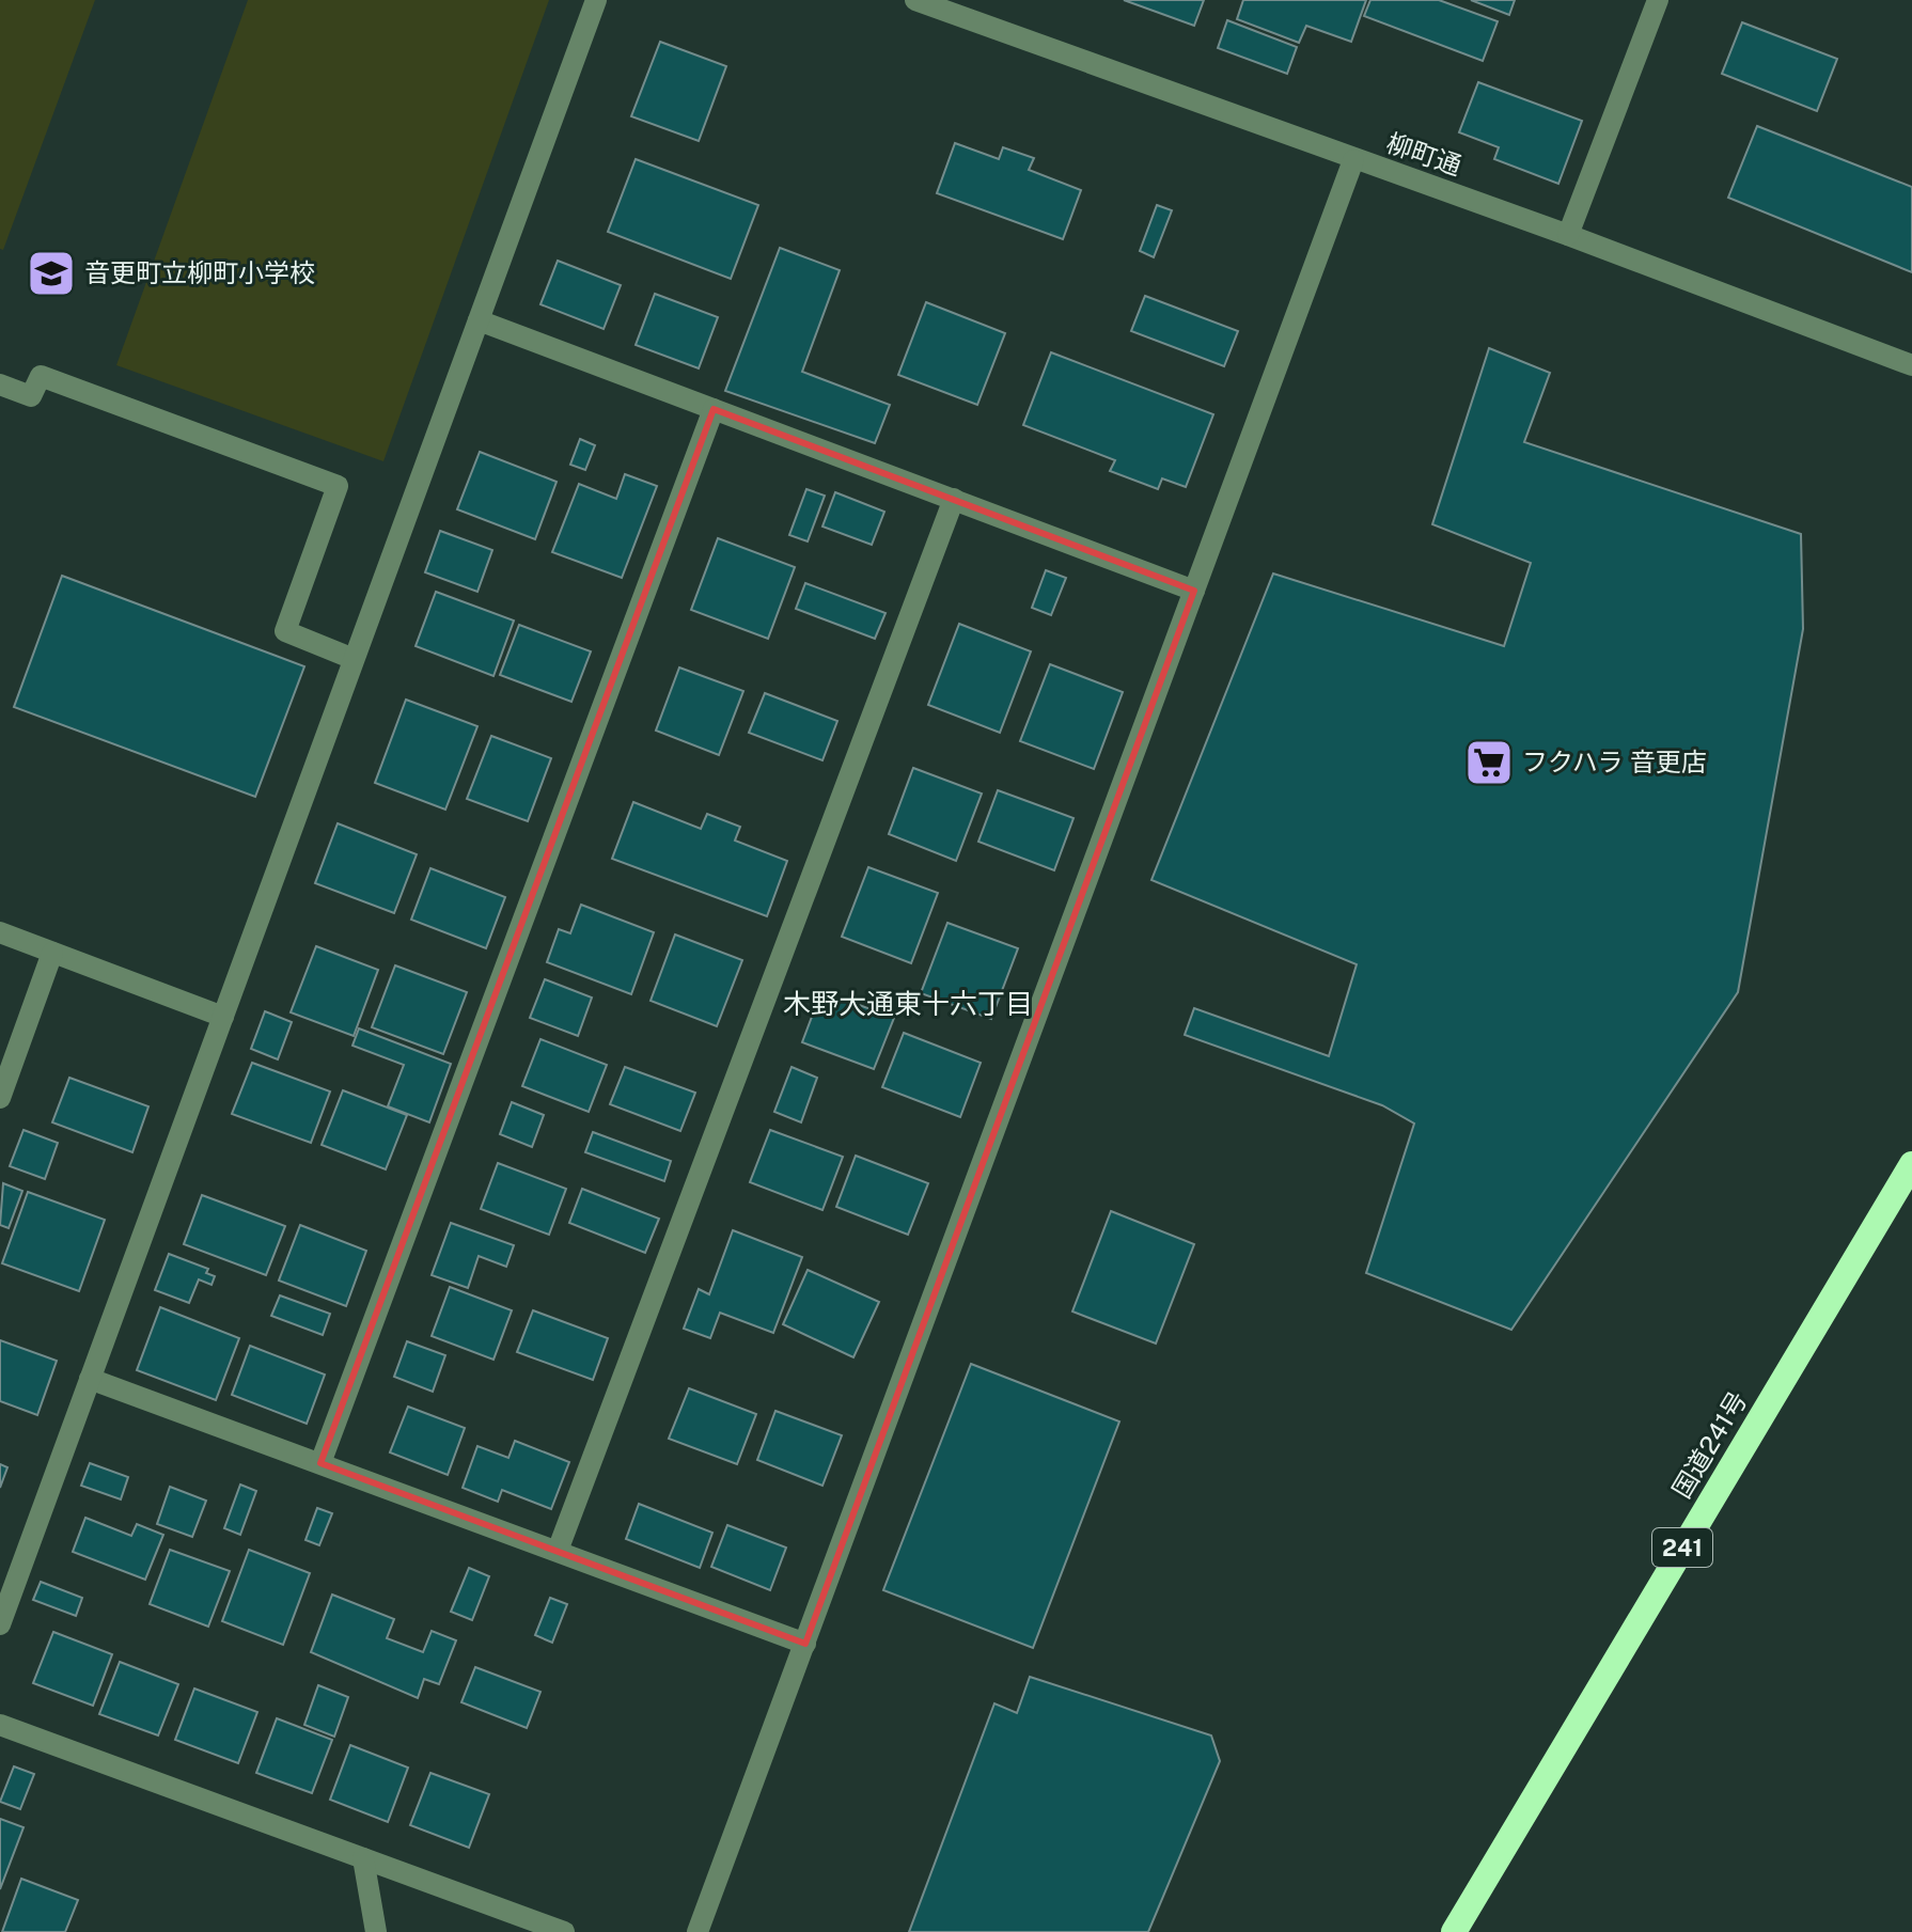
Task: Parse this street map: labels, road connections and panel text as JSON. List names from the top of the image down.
{
  "streets": {
    "highway": ["国道241号", "241"],
    "street": ["柳町通"]
  },
  "districts": ["木野大通東十六丁目"],
  "places": {
    "school or university": ["音更町立柳町小学校"],
    "supermarket": ["フクハラ 音更店"]
  }
}
